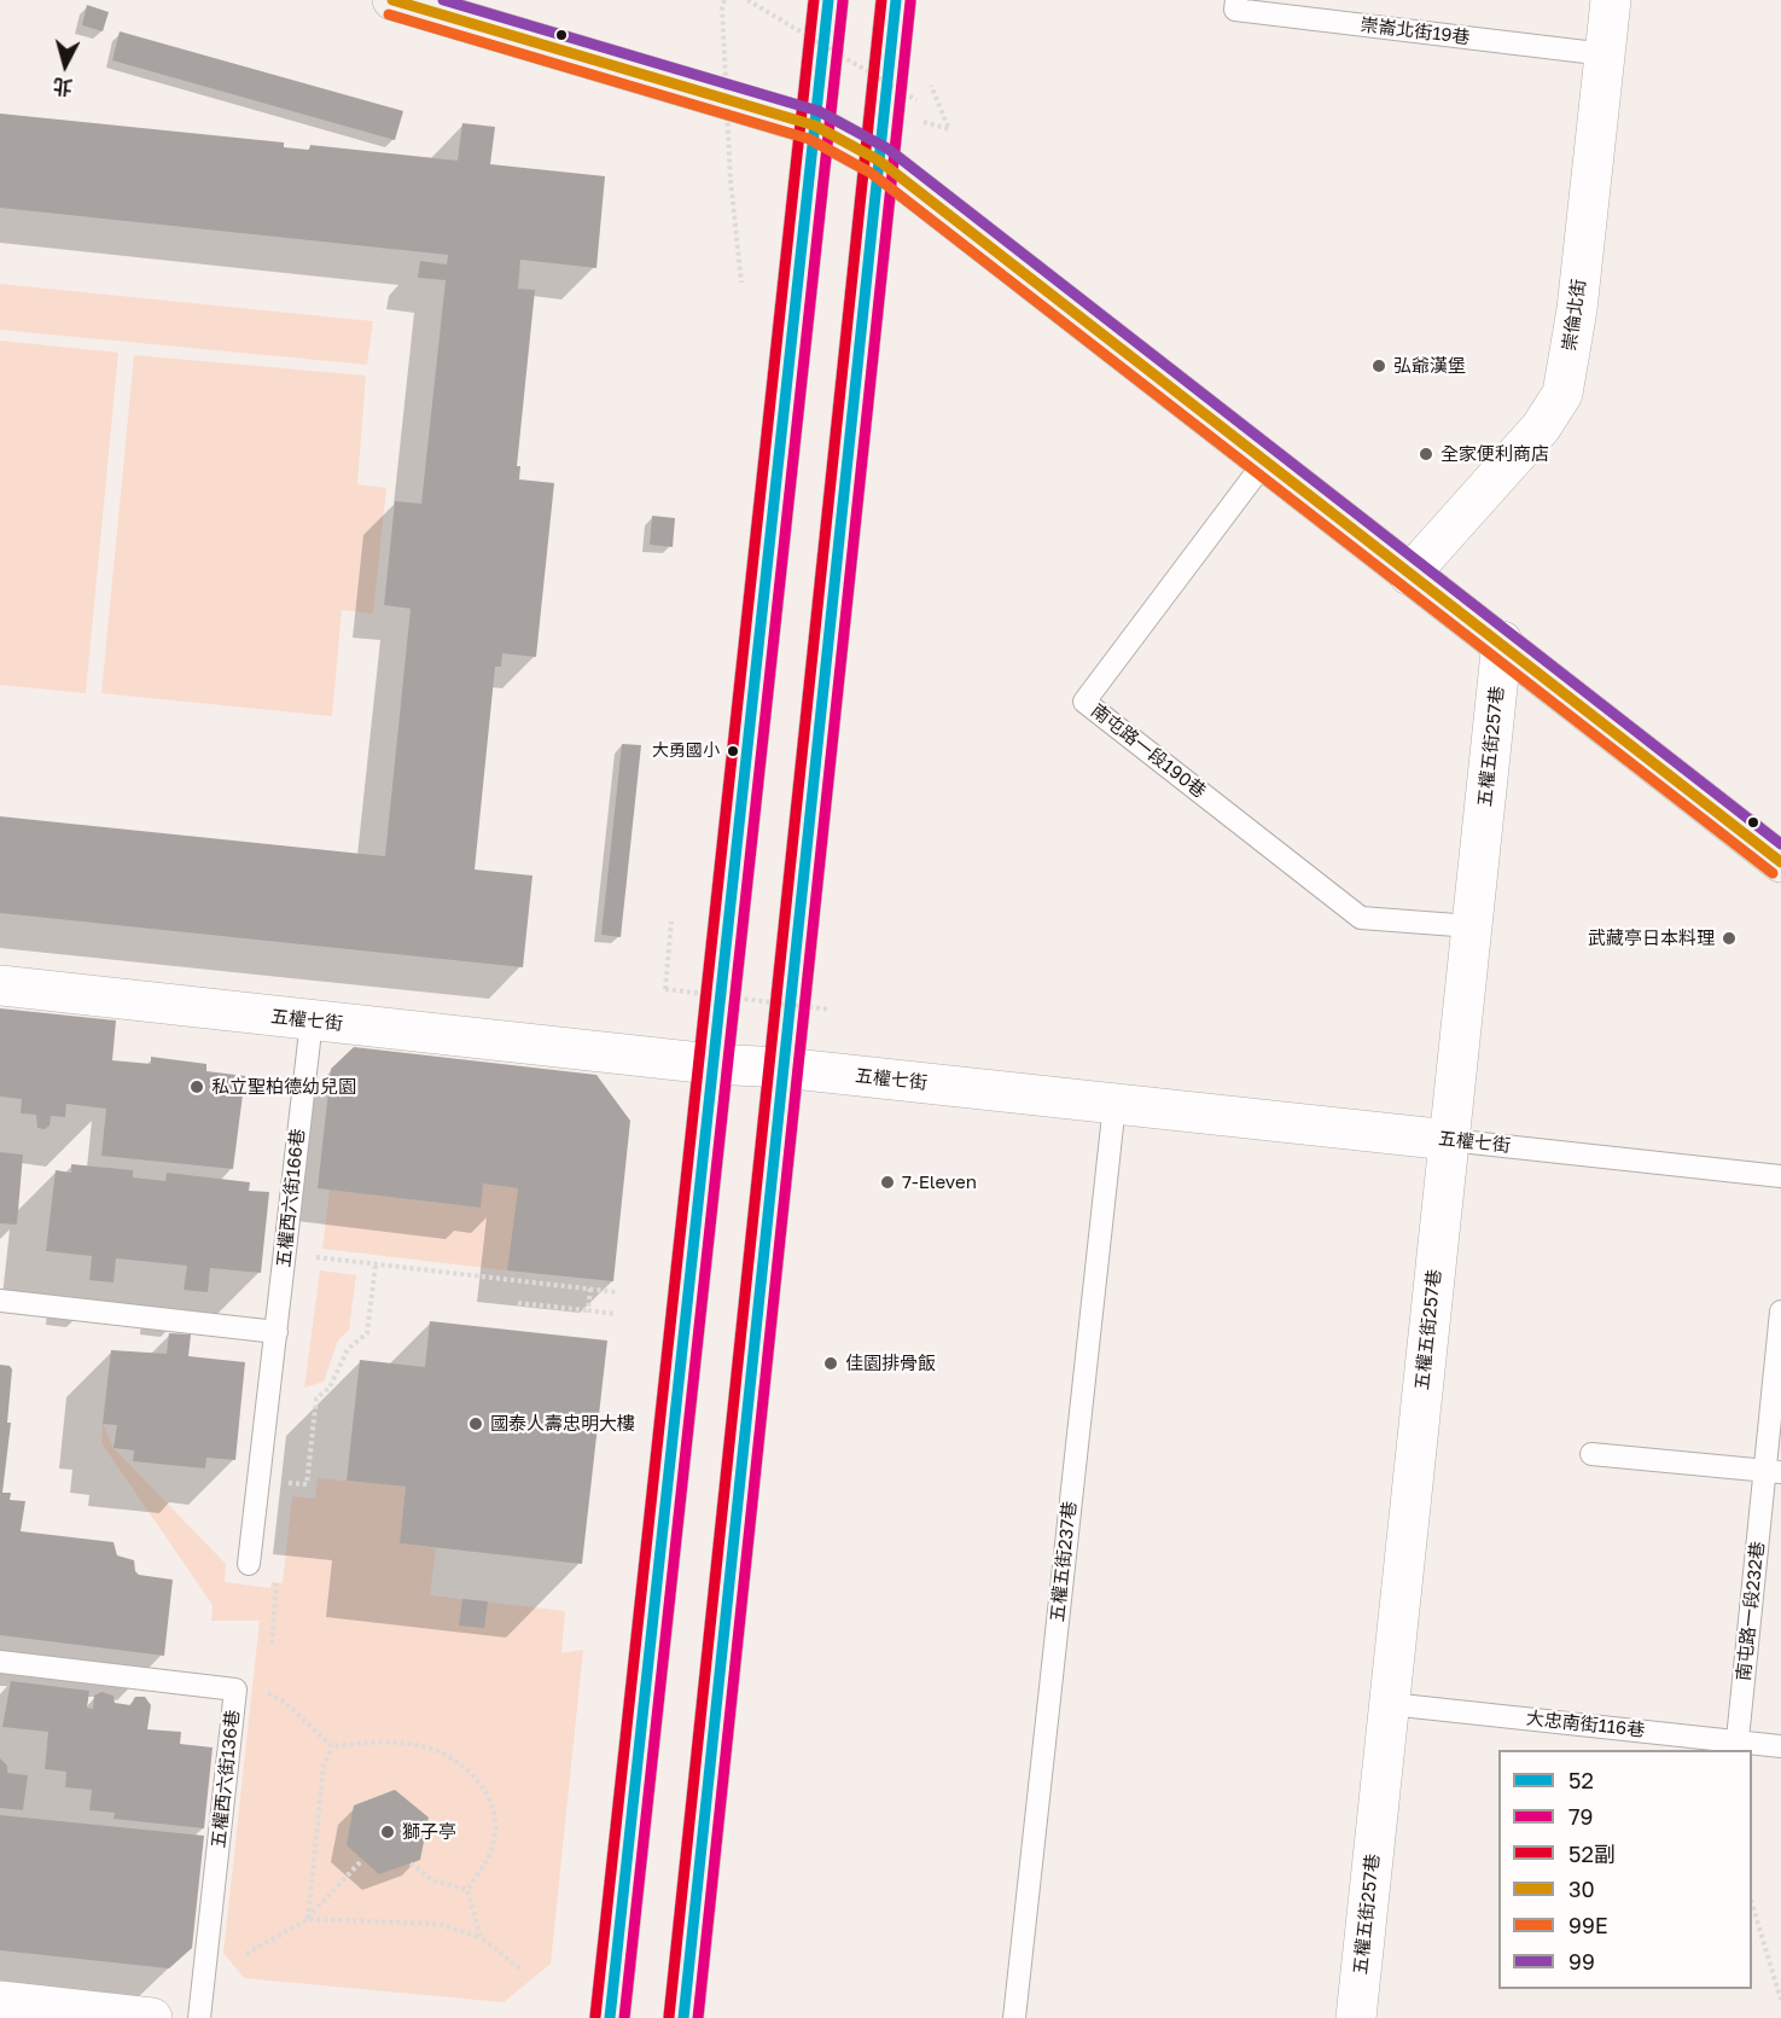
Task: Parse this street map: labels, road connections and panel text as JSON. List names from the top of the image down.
{
  "streets": {
    "street": ["崇倫北街", "五權五街257巷", "五權七街"],
    "lane": [
      "崇崙北街19巷",
      "南屯路一段190巷",
      "五權西六街166巷",
      "五權五街237巷",
      "南屯路一段232巷",
      "大忠南街116巷",
      "五權西六街136巷"
    ]
  },
  "crossings": [
    ["崇崙北街19巷", "崇倫北街"],
    ["五權五街257巷", "南屯路一段190巷"],
    ["五權五街257巷", "五權七街"],
    ["五權五街257巷", "大忠南街116巷"],
    ["五權七街", "五權西六街166巷"],
    ["五權七街", "五權五街237巷"],
    ["南屯路一段232巷", "大忠南街116巷"]
  ],
  "places": [
    "弘爺漢堡",
    "全家便利商店",
    "大勇國小",
    "武藏亭日本料理",
    "私立聖柏德幼兒園",
    "7-Eleven",
    "佳園排骨飯",
    "國泰人壽忠明大樓",
    "獅子亭"
  ],
  "lines": [
    "transit line 52",
    "transit line 52副",
    "transit line 30",
    "transit line 99",
    "transit line 79",
    "transit line 99E"
  ],
  "legend": [
    "52",
    "79",
    "52副",
    "30",
    "99E",
    "99"
  ],
  "north": "bottom"
}
